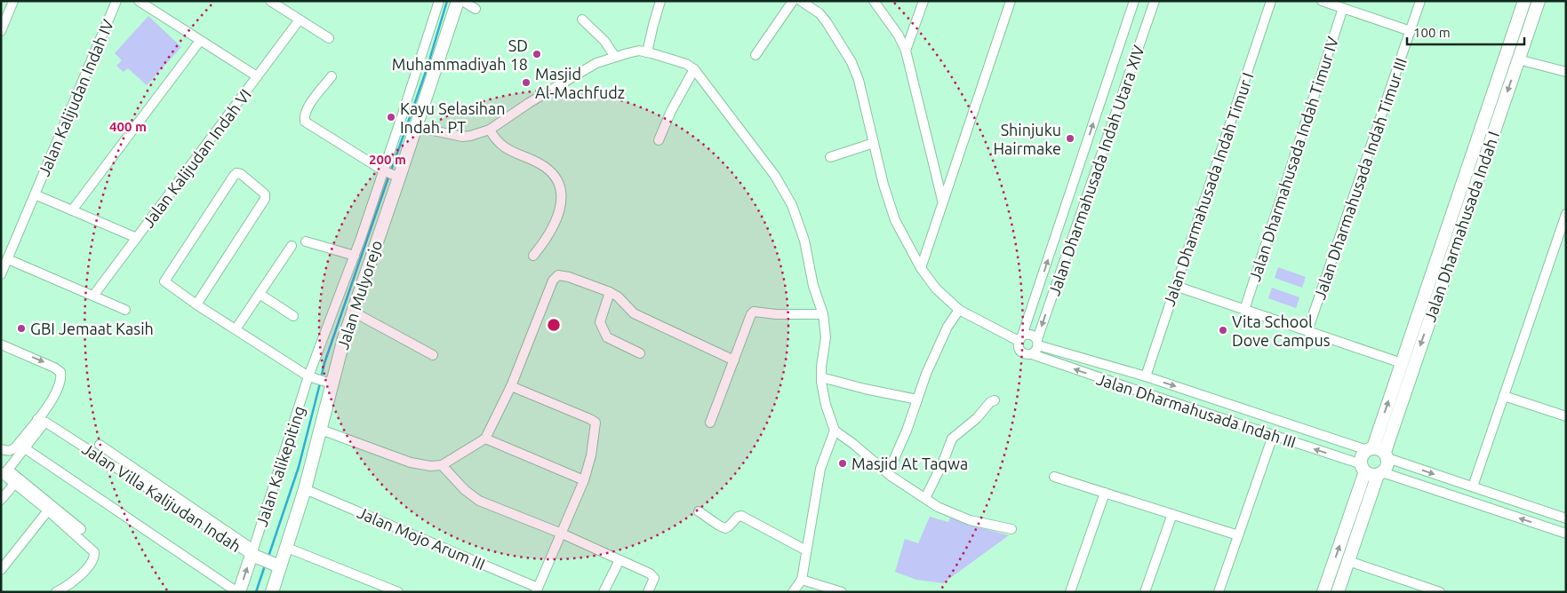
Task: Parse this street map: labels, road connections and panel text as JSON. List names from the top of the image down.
{
  "streets": {
    "main road": ["Jalan Dharmahusada Indah I", "Jalan Mulyorejo", "Jalan Villa Kalijudan Indah"],
    "street": [
      "Jalan Kalijudan Indah IV",
      "Jalan Kalijudan Indah VI",
      "Jalan Dharmahusada Indah Timur IV",
      "Jalan Dharmahusada Indah Utara XIV",
      "Jalan Dharmahusada Indah Timur III",
      "Jalan Dharmahusada Indah Timur I",
      "Jalan Dharmahusada Indah III",
      "Jalan Kalikepiting",
      "Jalan Mojo Arum III"
    ]
  },
  "crossings": [
    ["Jalan Dharmahusada Indah Utara XIV", "Jalan Dharmahusada Indah III"],
    ["Jalan Dharmahusada Indah Timur I", "Jalan Dharmahusada Indah III"],
    ["Jalan Dharmahusada Indah I", "Jalan Dharmahusada Indah III"],
    ["Jalan Mulyorejo", "Jalan Kalikepiting"],
    ["Jalan Mulyorejo", "Jalan Villa Kalijudan Indah"],
    ["Jalan Mulyorejo", "Jalan Mojo Arum III"],
    ["Jalan Kalikepiting", "Jalan Villa Kalijudan Indah"]
  ],
  "places": [
    "SD Muhammadiyah 18",
    "Masjid Al-Machfudz",
    "Kayu Selasihan Indah. PT",
    "Shinjuku Hairmake",
    "GBI Jemaat Kasih",
    "Vita School Dove Campus",
    "Masjid At Taqwa"
  ],
  "scale_bar": "100 m",
  "rings": ["400 m", "200 m"]
}
